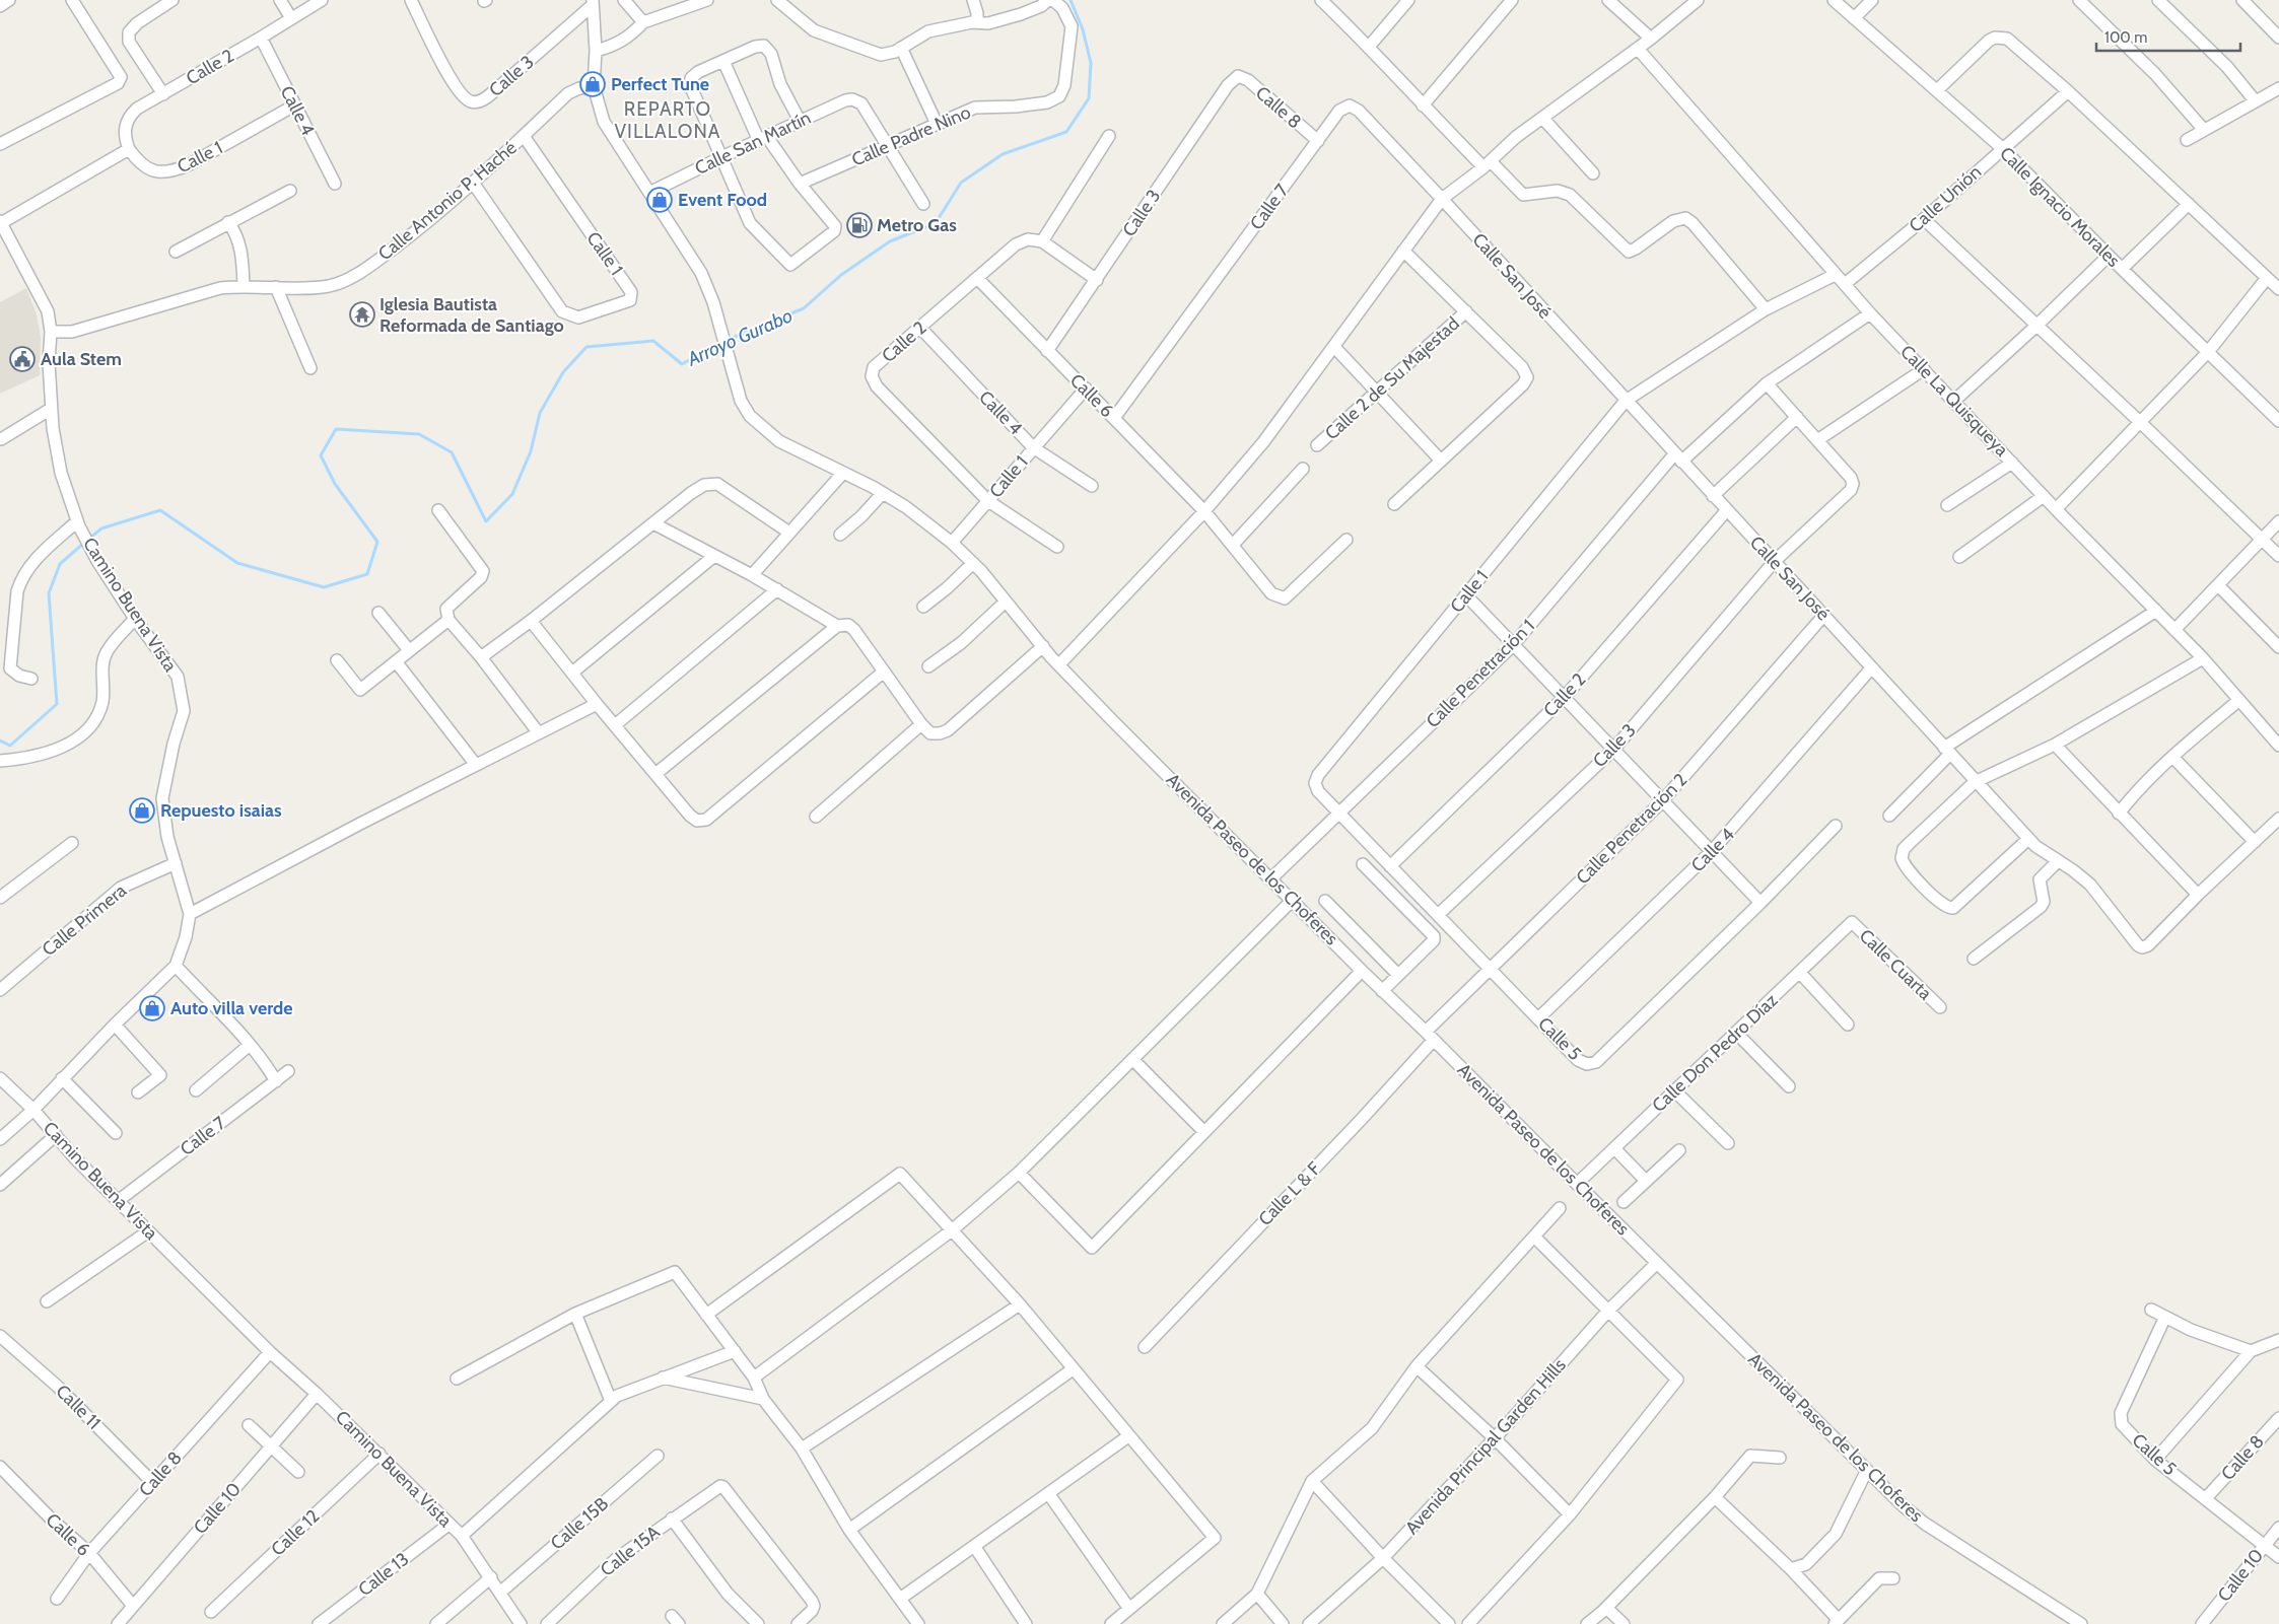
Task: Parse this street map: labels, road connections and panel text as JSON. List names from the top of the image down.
{
  "streets": {
    "street": [
      "Calle 2",
      "Calle 3",
      "Calle 8",
      "Calle 4",
      "Calle Padre Nino",
      "Calle San Martín",
      "Calle 1",
      "Calle Unión",
      "Calle Antonio P. Haché",
      "Calle 7",
      "Calle Ignacio Morales",
      "Calle San José",
      "Calle 2 de Su Majestad",
      "Calle 6",
      "Calle La Quisqueya",
      "Camino Buena Vista",
      "Calle Penetración 1",
      "Calle Penetración 2",
      "Avenida Paseo de los Choferes",
      "Calle Primera",
      "Calle Cuarta",
      "Calle 5",
      "Calle Don Pedro Díaz",
      "Calle L & F",
      "Calle 11",
      "Avenida Principal Garden Hills",
      "Calle 10",
      "Calle 15B",
      "Calle 12",
      "Calle 15A",
      "Calle 13"
    ]
  },
  "crossings": [
    ["Calle 2", "Calle 4"],
    ["Calle 2", "Calle 1"],
    ["Calle 2", "Calle San José"],
    ["Calle 2", "Calle 6"],
    ["Calle 2", "Calle 5"],
    ["Calle 3", "Calle 8"],
    ["Calle 3", "Calle San José"],
    ["Calle 3", "Calle 6"],
    ["Calle 3", "Calle Penetración 1"],
    ["Calle 3", "Avenida Paseo de los Choferes"],
    ["Calle 3", "Calle 5"],
    ["Calle 8", "Calle 7"],
    ["Calle 8", "Calle 6"],
    ["Calle 8", "Camino Buena Vista"],
    ["Calle 8", "Calle 5"],
    ["Calle 8", "Calle 11"],
    ["Calle 4", "Calle 1"],
    ["Calle 4", "Calle San José"],
    ["Calle 4", "Calle 5"],
    ["Calle Padre Nino", "Calle San Martín"],
    ["Calle San Martín", "Avenida Paseo de los Choferes"],
    ["Calle 1", "Calle Antonio P. Haché"],
    ["Calle 1", "Calle San José"],
    ["Calle 1", "Calle 6"],
    ["Calle 1", "Avenida Paseo de los Choferes"],
    ["Calle 1", "Calle 5"],
    ["Calle Unión", "Calle Ignacio Morales"],
    ["Calle Unión", "Calle La Quisqueya"],
    ["Calle Antonio P. Haché", "Camino Buena Vista"],
    ["Calle Antonio P. Haché", "Avenida Paseo de los Choferes"],
    ["Calle 7", "Calle San José"],
    ["Calle 7", "Calle 6"],
    ["Calle 7", "Camino Buena Vista"],
    ["Calle San José", "Calle Penetración 1"],
    ["Calle San José", "Calle Penetración 2"],
    ["Calle 6", "Calle 10"],
    ["Calle La Quisqueya", "Calle Penetración 1"],
    ["Camino Buena Vista", "Calle Primera"],
    ["Camino Buena Vista", "Calle 10"],
    ["Camino Buena Vista", "Calle 15B"],
    ["Camino Buena Vista", "Calle 12"],
    ["Camino Buena Vista", "Calle 13"],
    ["Calle Penetración 1", "Avenida Paseo de los Choferes"],
    ["Calle Penetración 1", "Calle 5"],
    ["Calle Penetración 2", "Avenida Paseo de los Choferes"],
    ["Calle Penetración 2", "Calle 5"],
    ["Calle Penetración 2", "Calle L & F"],
    ["Avenida Paseo de los Choferes", "Calle Don Pedro Díaz"],
    ["Avenida Paseo de los Choferes", "Calle L & F"],
    ["Avenida Paseo de los Choferes", "Avenida Principal Garden Hills"],
    ["Calle Cuarta", "Calle Don Pedro Díaz"],
    ["Calle 5", "Calle 10"]
  ],
  "districts": ["REPARTO VILLALONA"],
  "water": ["Arroyo Gurabo"],
  "places": {
    "shop": [
      "Perfect Tune",
      "Event Food",
      "Repuesto isaias",
      "Auto villa verde"
    ],
    "fuel station": ["Metro Gas"],
    "temple": ["Iglesia Bautista Reformada de Santiago"],
    "public building": ["Aula Stem"]
  },
  "scale_bar": "100 m"
}
